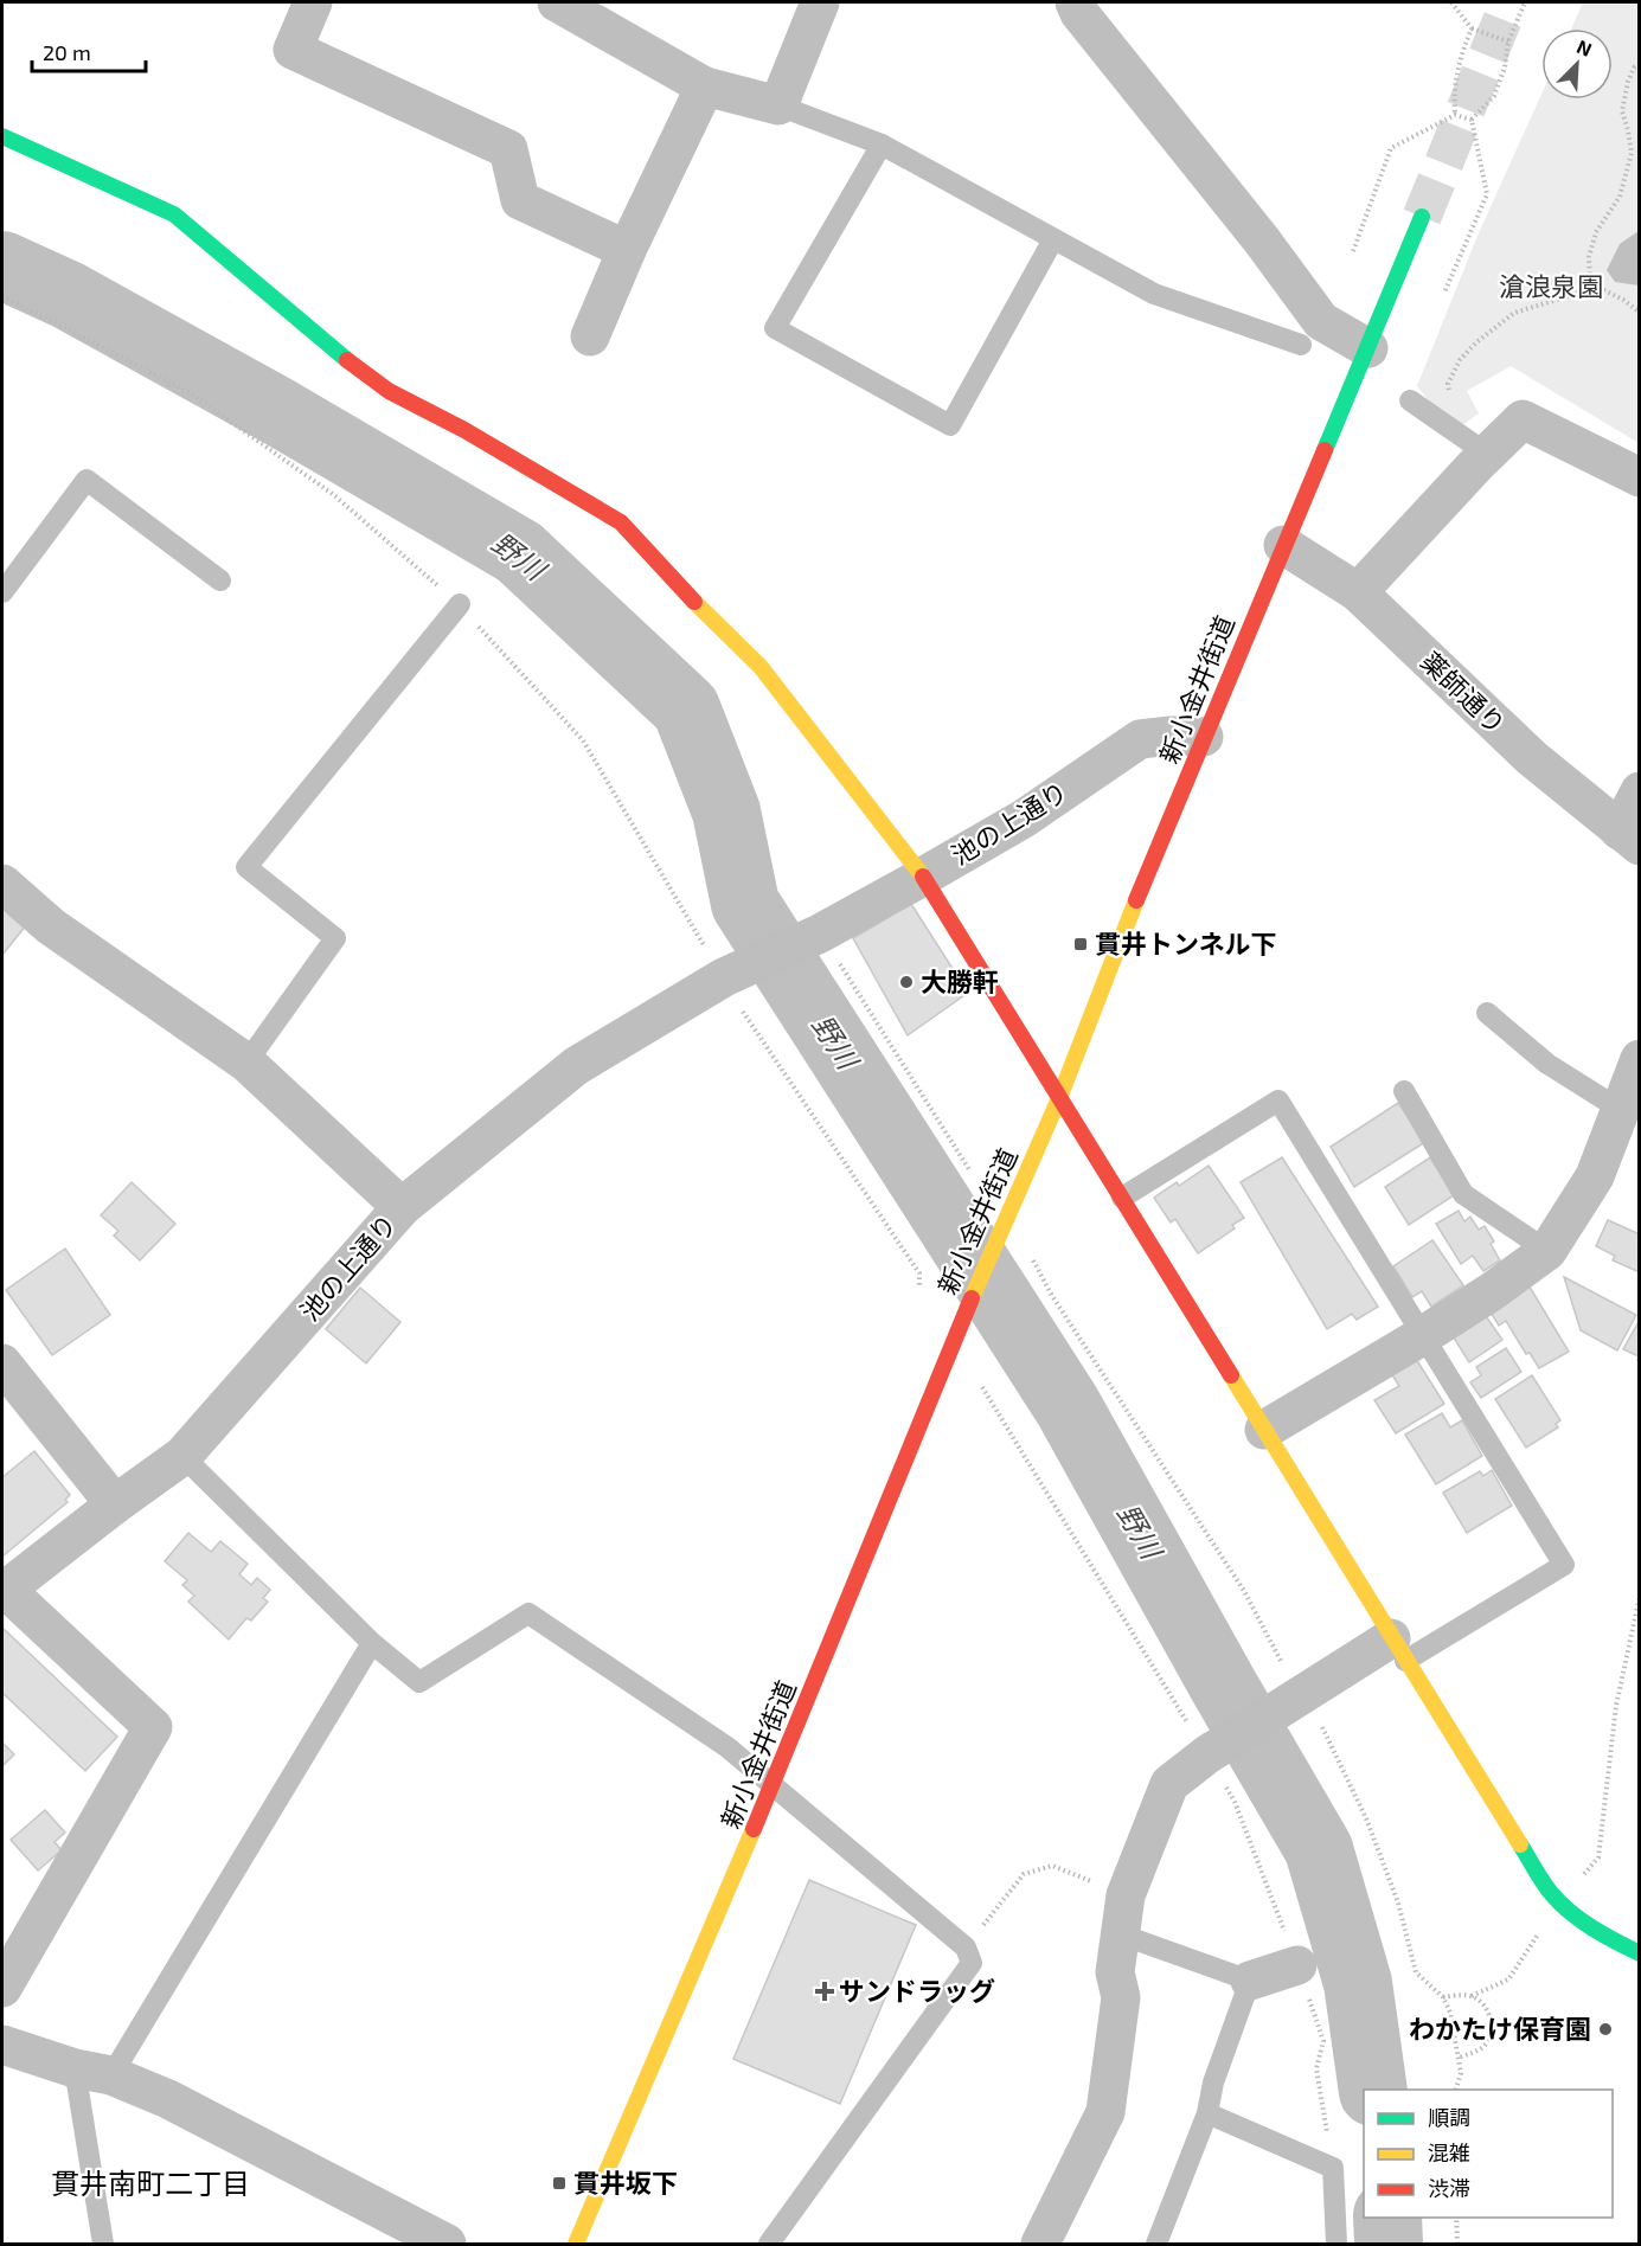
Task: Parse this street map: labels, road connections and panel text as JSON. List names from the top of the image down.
{
  "streets": {
    "street": ["新小金井街道", "薬師通り", "池の上通り"]
  },
  "crossings": [
    ["新小金井街道", "薬師通り"],
    ["新小金井街道", "池の上通り"]
  ],
  "districts": ["貫井南町二丁目"],
  "water": ["野川"],
  "parks": ["滄浪泉園"],
  "places": {
    "transit": ["貫井トンネル下", "貫井坂下"],
    "other": ["大勝軒", "わかたけ保育園"],
    "health": ["サンドラッグ"]
  },
  "legend": ["順調", "混雑", "渋滞"],
  "scale_bar": "20 m",
  "north": "top right"
}
